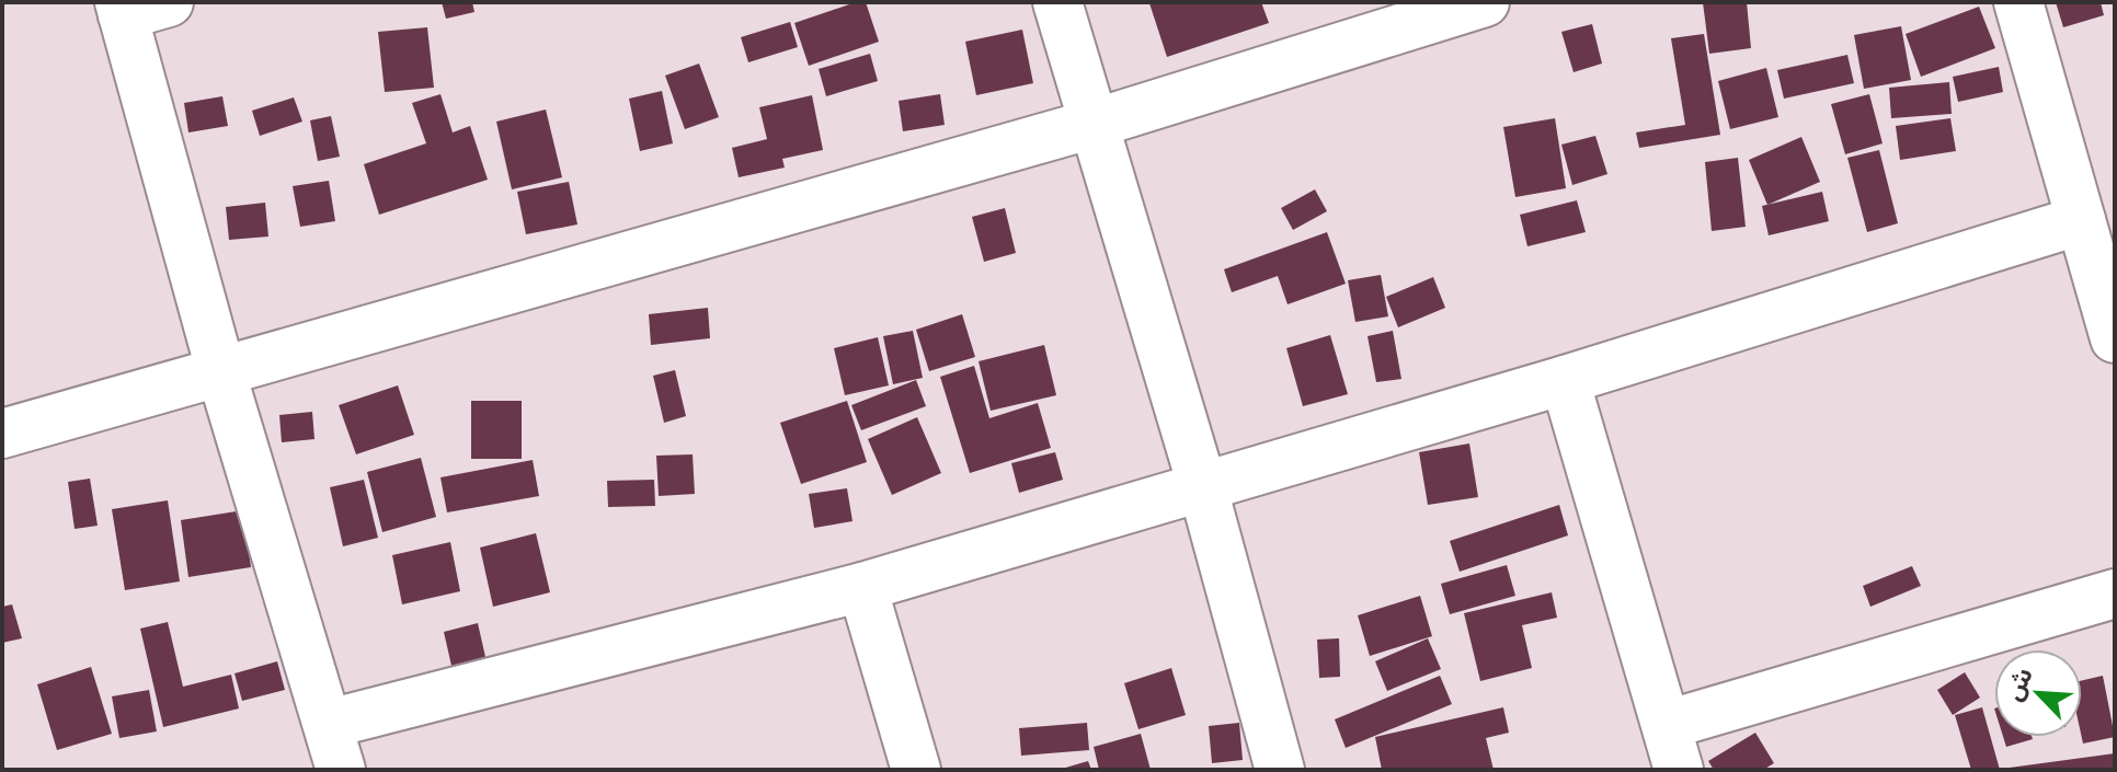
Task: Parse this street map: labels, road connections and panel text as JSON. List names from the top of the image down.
{
  "north": "top left"
}
